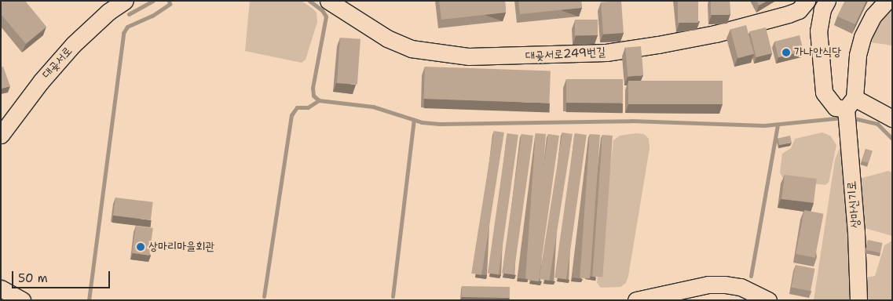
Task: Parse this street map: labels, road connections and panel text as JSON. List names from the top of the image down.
{
  "streets": {
    "street": ["대곶서로249번길", "대곶서로", "상마신기로"]
  },
  "places": ["가나안식당", "상마리마을회관"],
  "scale_bar": "50 m"
}
